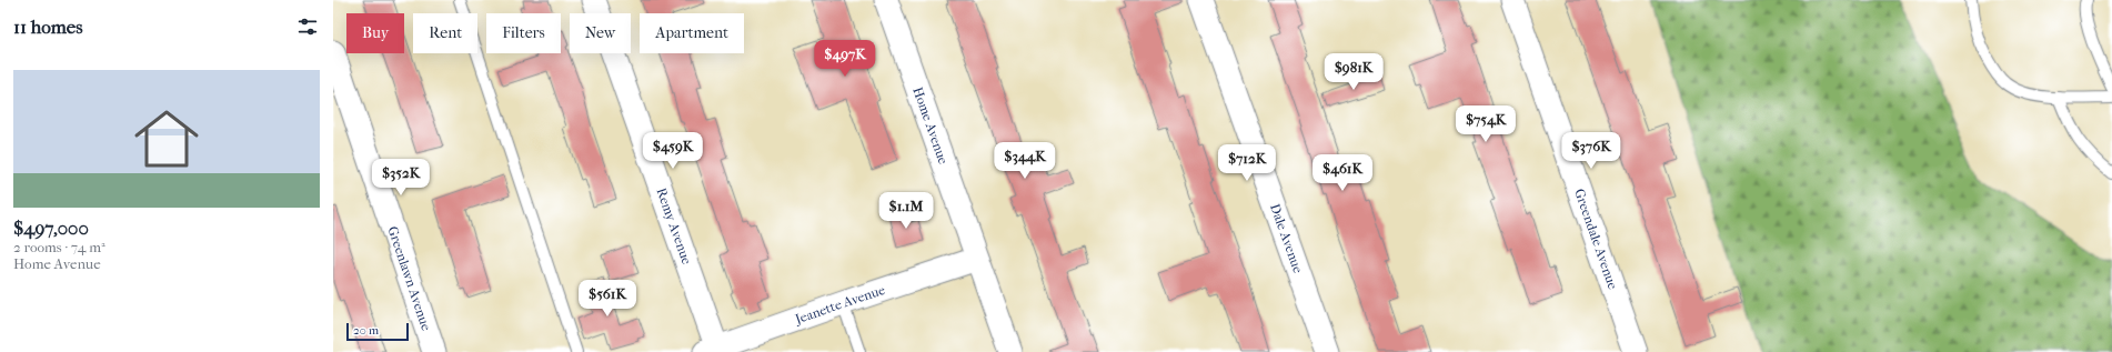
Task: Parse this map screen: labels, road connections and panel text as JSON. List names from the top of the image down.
{
  "streets": {
    "street": [
      "Home Avenue",
      "Remy Avenue",
      "Dale Avenue",
      "Greendale Avenue",
      "Greenlawn Avenue",
      "Jeanette Avenue"
    ]
  },
  "crossings": [
    ["Home Avenue", "Jeanette Avenue"],
    ["Remy Avenue", "Jeanette Avenue"]
  ],
  "scale_bar": "20 m",
  "page": {
    "heading": "11 homes",
    "chip": [
      "Buy",
      "Rent",
      "Filters",
      "New",
      "Apartment"
    ],
    "price": [
      "$497K",
      "$981K",
      "$754K",
      "$459K",
      "$376K",
      "$344K",
      "$712K",
      "$461K",
      "$352K",
      "$1.1M",
      "$561K"
    ],
    "list": [
      {
        "name": "$497,000",
        "note": "2 rooms · 74 m² · Home Avenue"
      }
    ],
    "scale": "20 m"
  }
}
